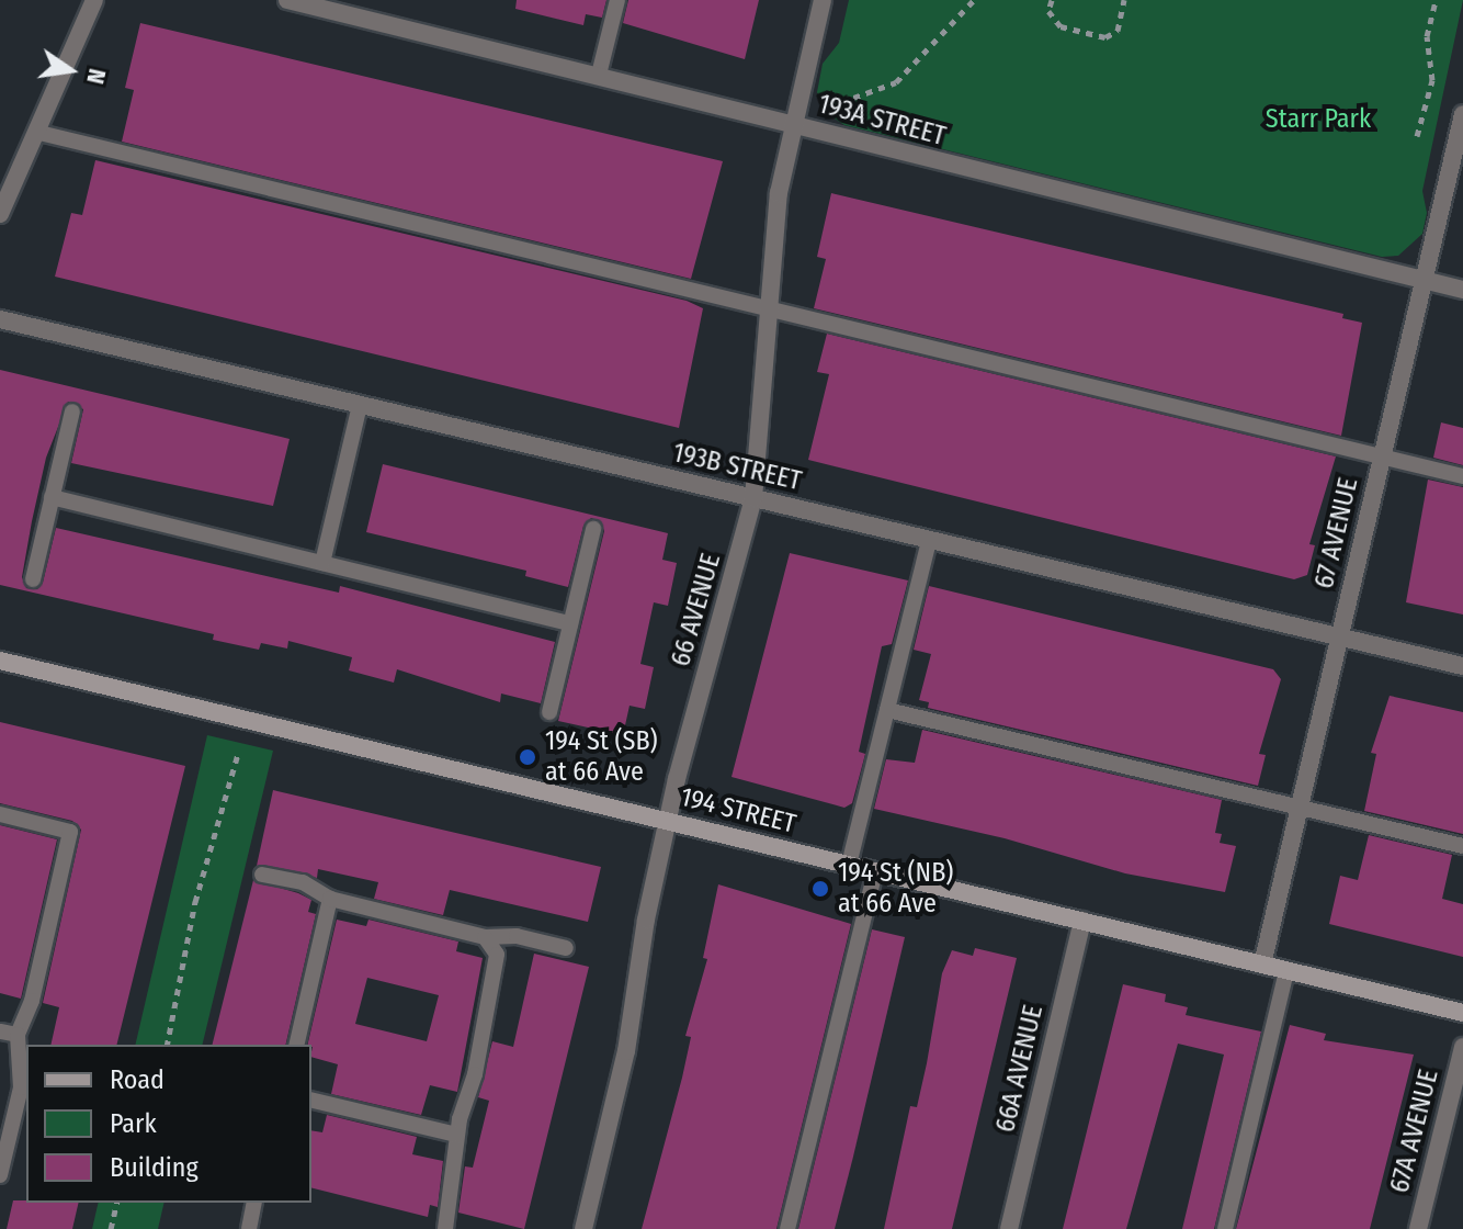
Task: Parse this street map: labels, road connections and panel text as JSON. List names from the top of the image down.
{
  "streets": {
    "street": [
      "193A STREET",
      "193B STREET",
      "67 AVENUE",
      "66 AVENUE",
      "194 STREET",
      "66A AVENUE",
      "67A AVENUE"
    ]
  },
  "crossings": [
    ["193A STREET", "67 AVENUE"],
    ["193A STREET", "66 AVENUE"],
    ["193B STREET", "67 AVENUE"],
    ["193B STREET", "66 AVENUE"],
    ["67 AVENUE", "194 STREET"],
    ["66 AVENUE", "194 STREET"],
    ["194 STREET", "66A AVENUE"]
  ],
  "parks": ["Starr Park"],
  "places": ["194 St (SB) at 66 Ave", "194 St (NB) at 66 Ave"],
  "legend": ["Road", "Park", "Building"],
  "north": "right"
}
